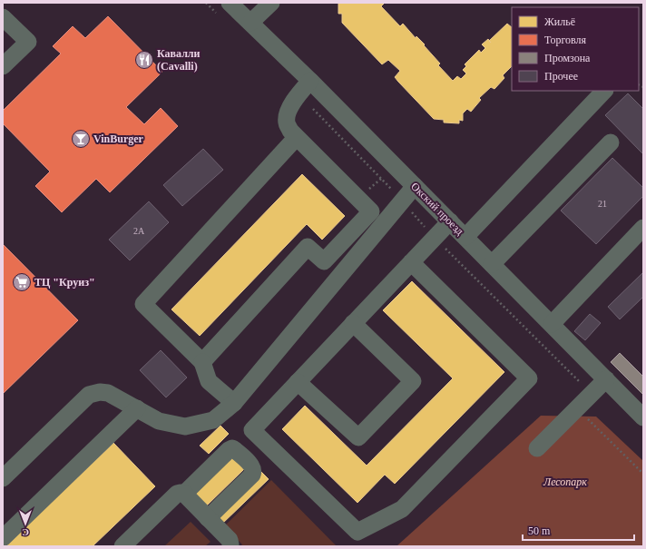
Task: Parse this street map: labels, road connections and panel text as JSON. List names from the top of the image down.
{
  "streets": {
    "street": ["Окский проезд"]
  },
  "parks": ["Лесопарк"],
  "places": {
    "restaurant": ["Кавалли (Cavalli)"],
    "bar": ["VinBurger"],
    "supermarket": ["ТЦ \"Круиз\""]
  },
  "house_numbers": ["21", "2А"],
  "legend": [
    "Жильё",
    "Торговля",
    "Промзона",
    "Прочее"
  ],
  "scale_bar": "50 m",
  "north": "bottom"
}
